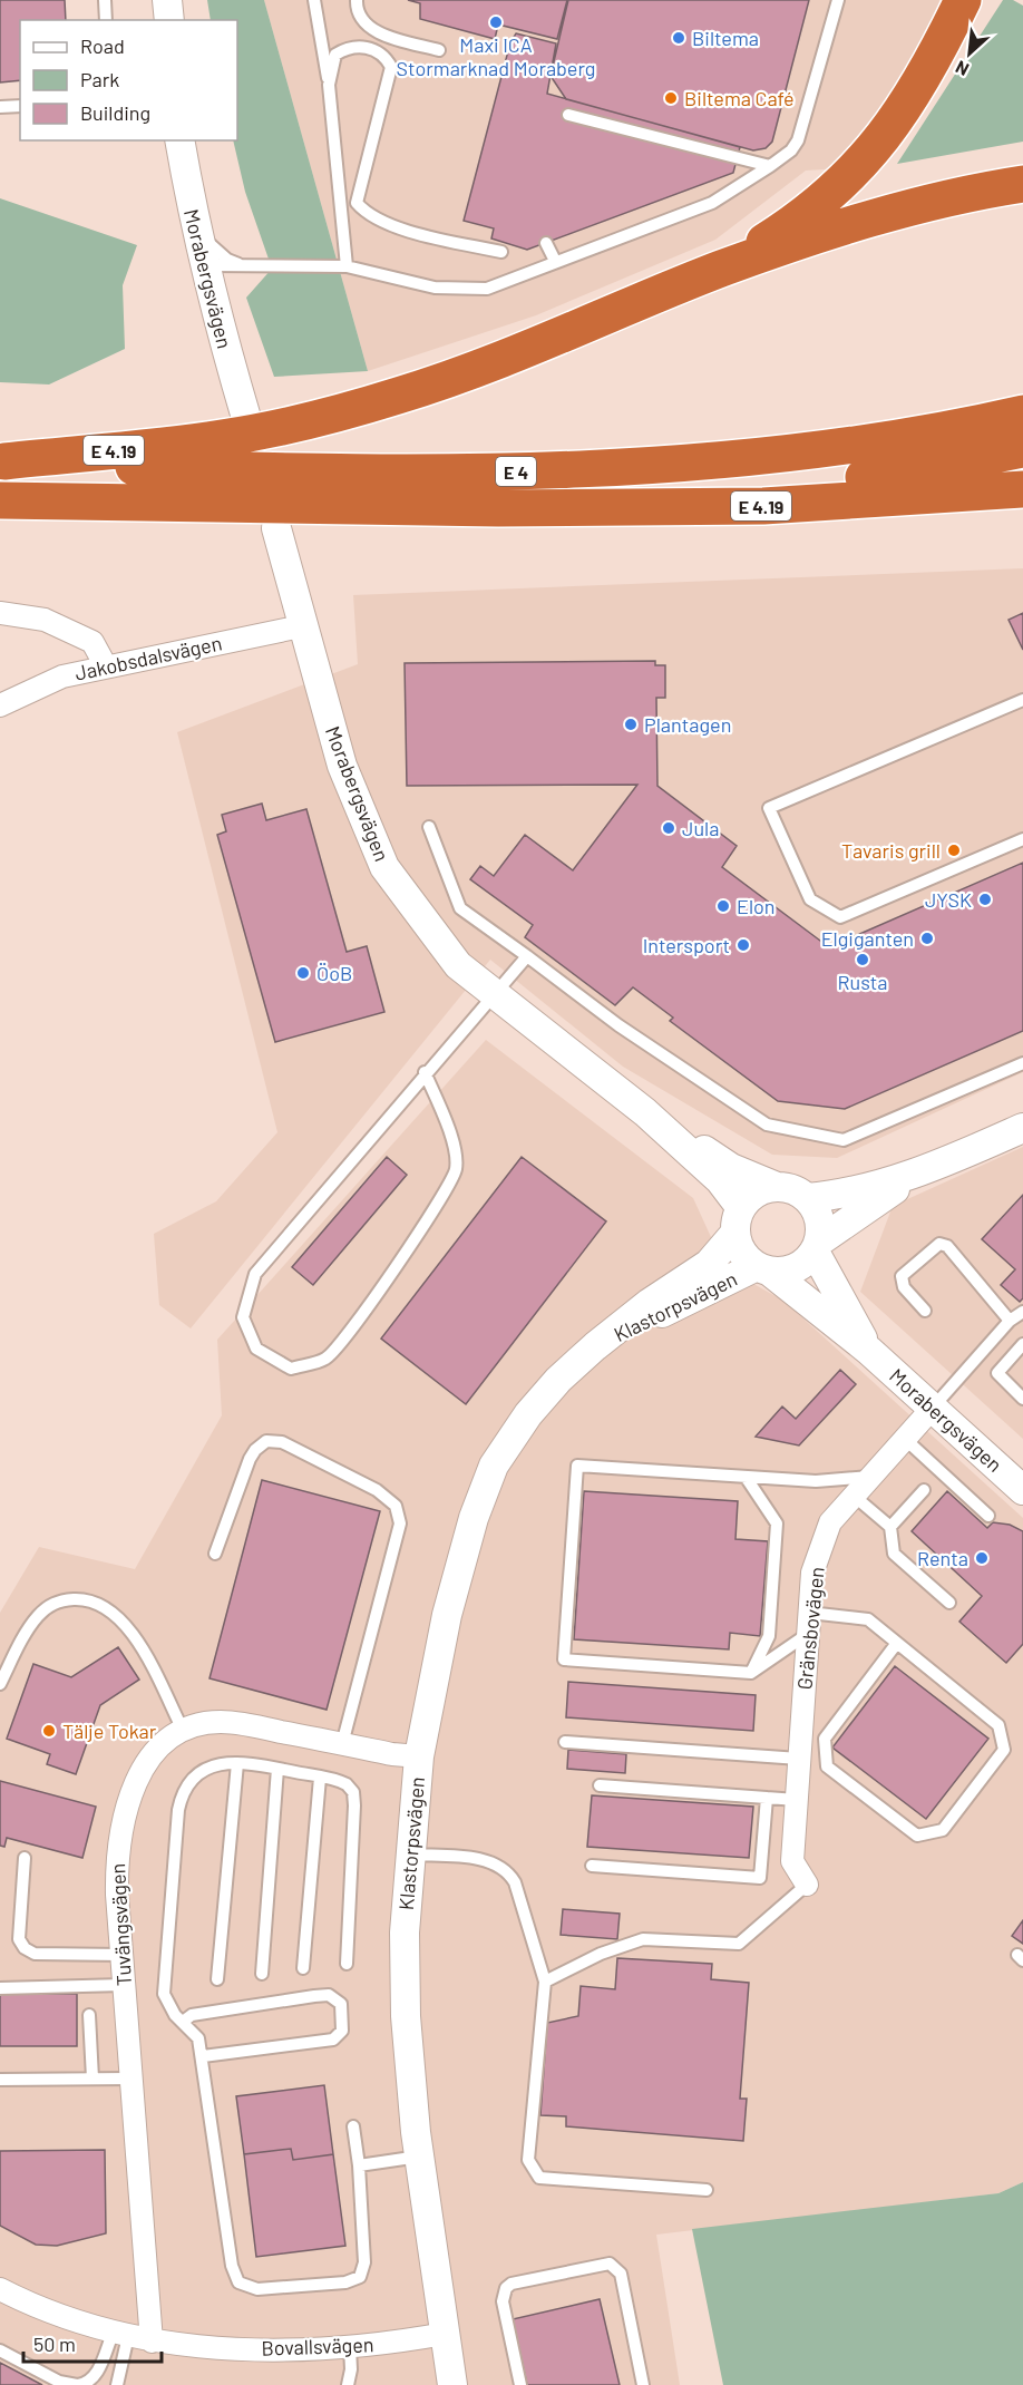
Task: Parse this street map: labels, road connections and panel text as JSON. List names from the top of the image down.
{
  "streets": {
    "highway": ["E 4.19", "E 4"],
    "street": [
      "Morabergsvägen",
      "Jakobsdalsvägen",
      "Klastorpsvägen",
      "Gränsbovägen",
      "Tuvängsvägen",
      "Bovallsvägen"
    ]
  },
  "crossings": [
    ["Morabergsvägen", "Jakobsdalsvägen"],
    ["Morabergsvägen", "Klastorpsvägen"],
    ["Morabergsvägen", "Gränsbovägen"],
    ["E 4.19", "E 4"],
    ["Klastorpsvägen", "Tuvängsvägen"],
    ["Klastorpsvägen", "Bovallsvägen"],
    ["Tuvängsvägen", "Bovallsvägen"]
  ],
  "places": [
    "Maxi ICA Stormarknad Moraberg",
    "Biltema",
    "Biltema Café",
    "Plantagen",
    "Jula",
    "Tavaris grill",
    "JYSK",
    "Elon",
    "Elgiganten",
    "Intersport",
    "Rusta",
    "ÖoB",
    "Renta",
    "Tälje Tokar"
  ],
  "legend": ["Road", "Park", "Building"],
  "scale_bar": "50 m",
  "north": "bottom left"
}
